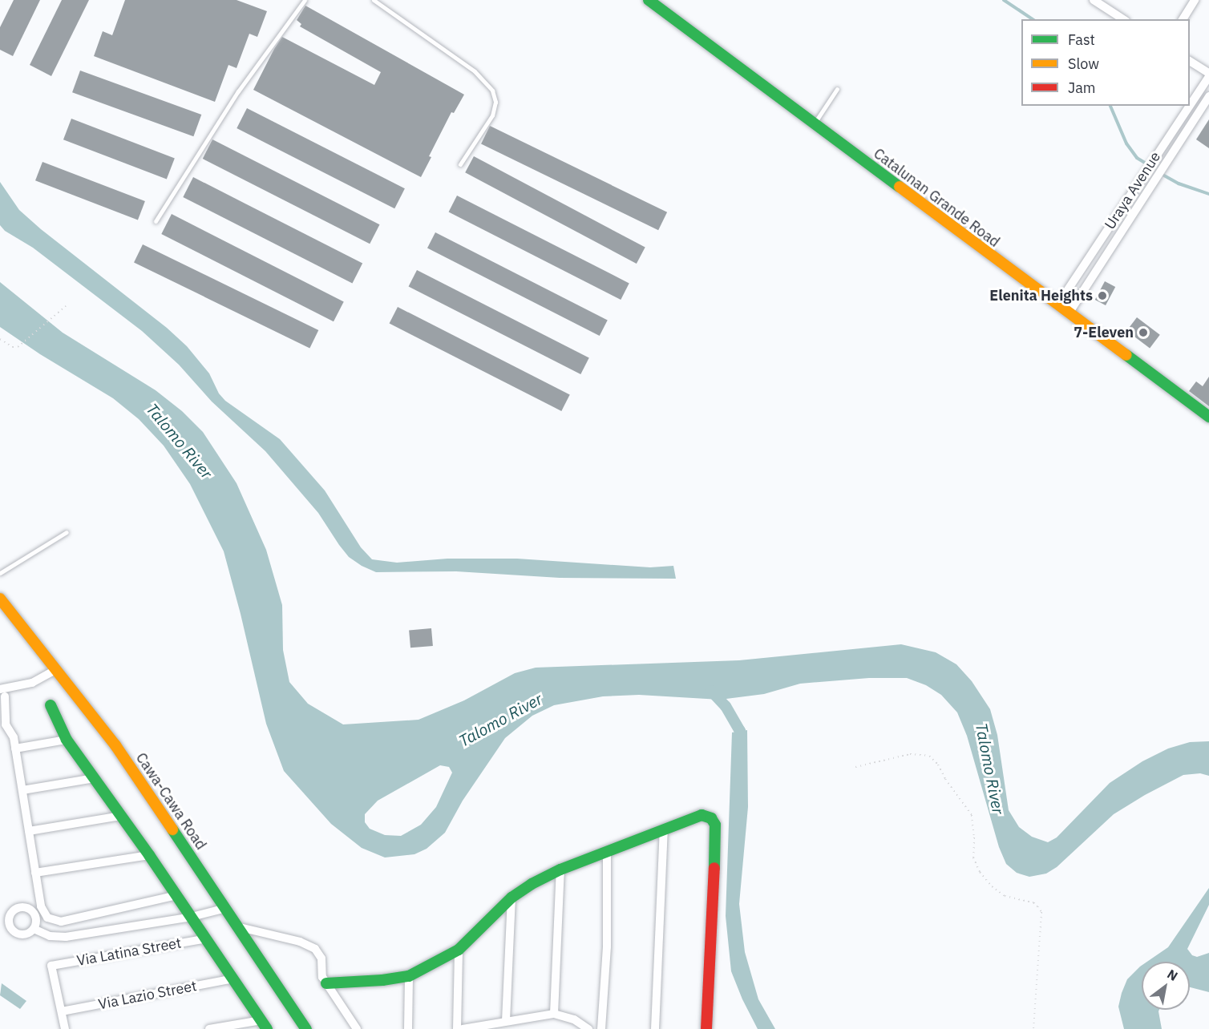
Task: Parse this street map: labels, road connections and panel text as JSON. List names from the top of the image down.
{
  "streets": {
    "street": [
      "Uraya Avenue",
      "Catalunan Grande Road",
      "Cawa-Cawa Road",
      "Via Latina Street",
      "Via Lazio Street"
    ]
  },
  "crossings": [
    ["Uraya Avenue", "Catalunan Grande Road"],
    ["Via Latina Street", "Via Lazio Street"]
  ],
  "water": ["Talomo River"],
  "places": ["Elenita Heights", "7-Eleven"],
  "legend": ["Fast", "Slow", "Jam"],
  "north": "top right"
}
